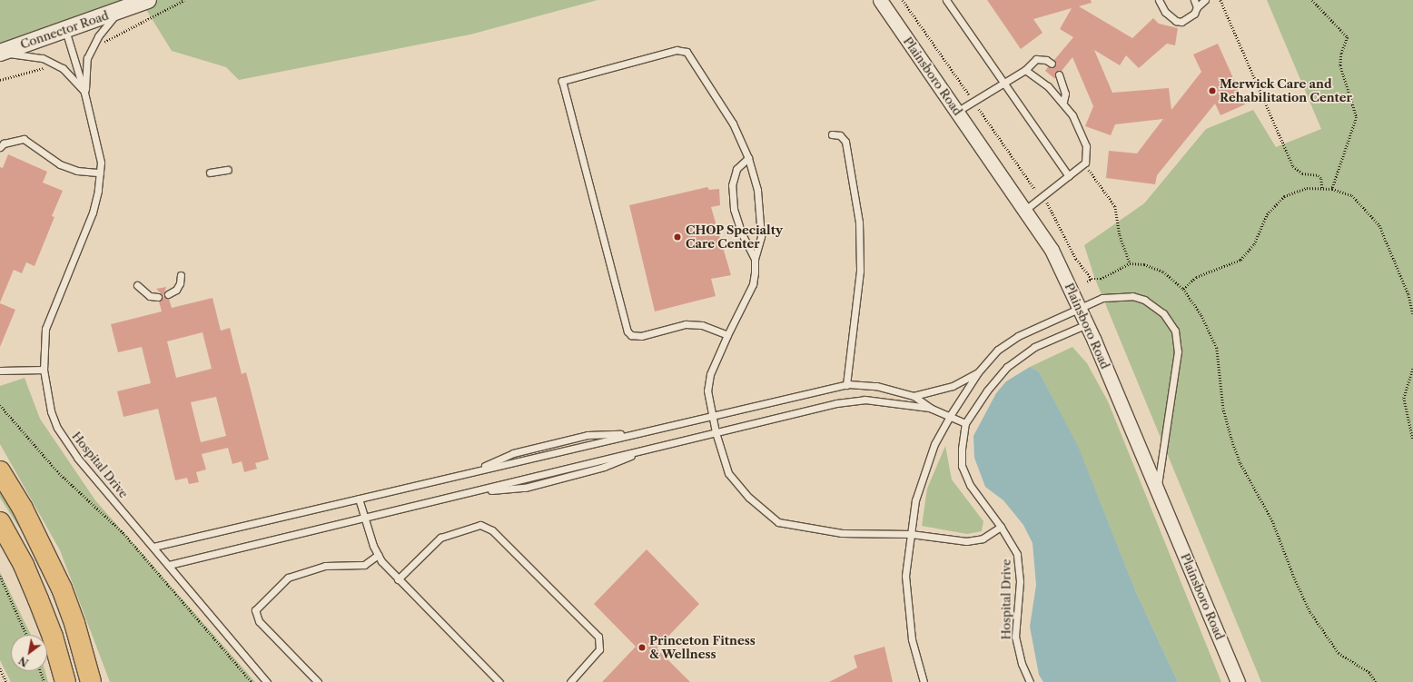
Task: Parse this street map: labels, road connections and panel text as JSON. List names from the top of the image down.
{
  "streets": {
    "street": ["Connector Road", "Plainsboro Road"],
    "lane": ["Hospital Drive"]
  },
  "places": ["Merwick Care and Rehabilitation Center", "CHOP Specialty Care Center", "Princeton Fitness & Wellness"],
  "north": "bottom left"
}
